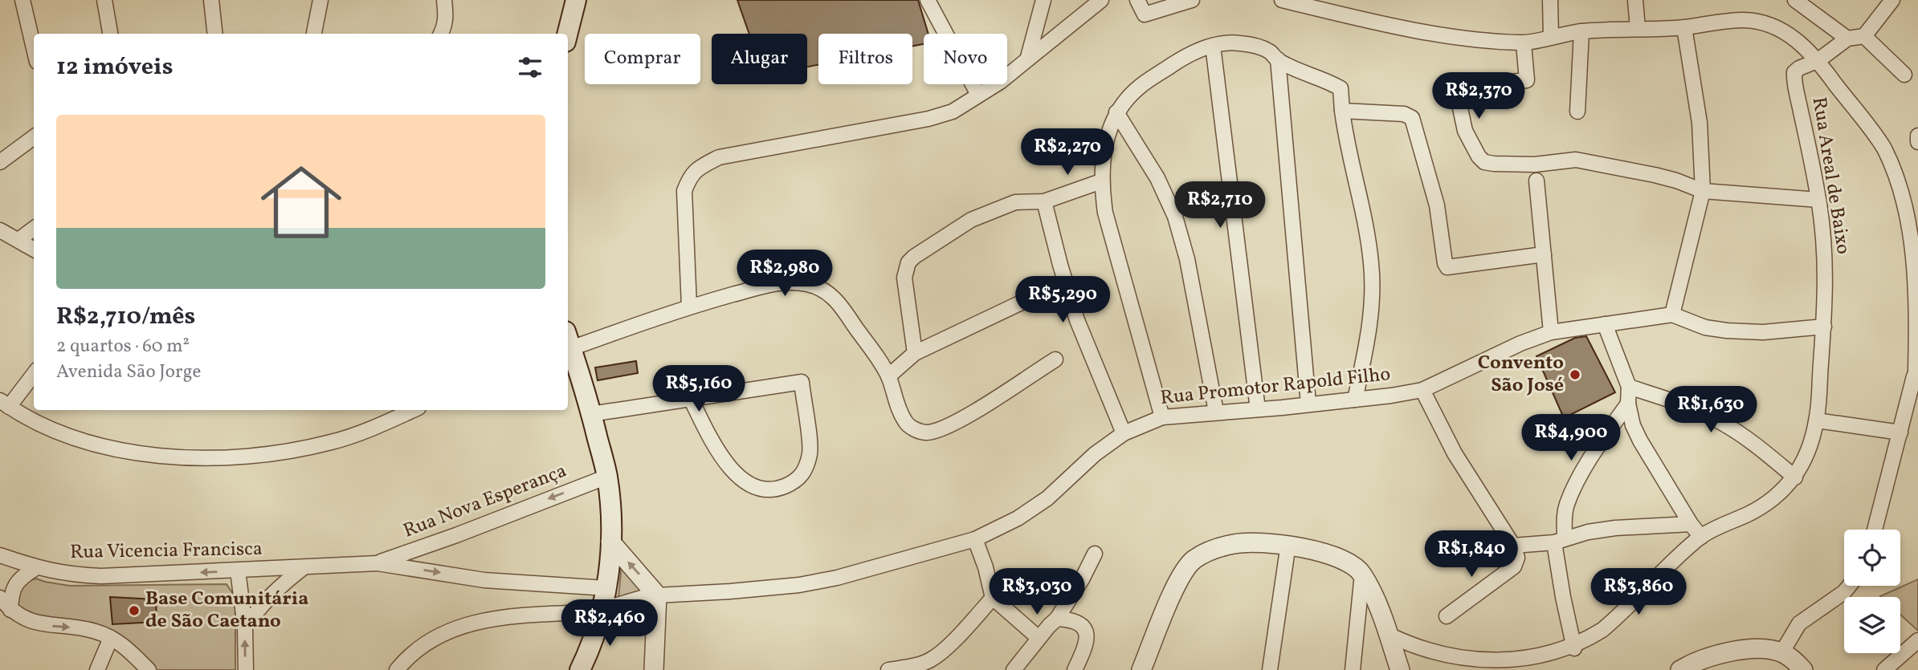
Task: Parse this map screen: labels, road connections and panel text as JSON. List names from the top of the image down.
{
  "streets": {
    "street": [
      "Rua Areal de Baixo",
      "Rua Promotor Rapold Filho",
      "Rua Nova Esperança",
      "Rua Vicencia Francisca"
    ]
  },
  "crossings": [
    ["Rua Nova Esperança", "Rua Vicencia Francisca"]
  ],
  "places": ["Convento São José", "Base Comunitária de São Caetano"],
  "page": {
    "chip": [
      "Comprar",
      "Alugar",
      "Filtros",
      "Novo"
    ],
    "heading": "12 imóveis",
    "price": [
      "R$2,370",
      "R$2,270",
      "R$2,710",
      "R$2,980",
      "R$5,290",
      "R$5,160",
      "R$1,630",
      "R$4,900",
      "R$1,840",
      "R$3,030",
      "R$3,860",
      "R$2,460"
    ],
    "list": [
      {
        "name": "R$2,710/mês",
        "note": "2 quartos · 60 m² · Avenida São Jorge"
      }
    ]
  }
}
